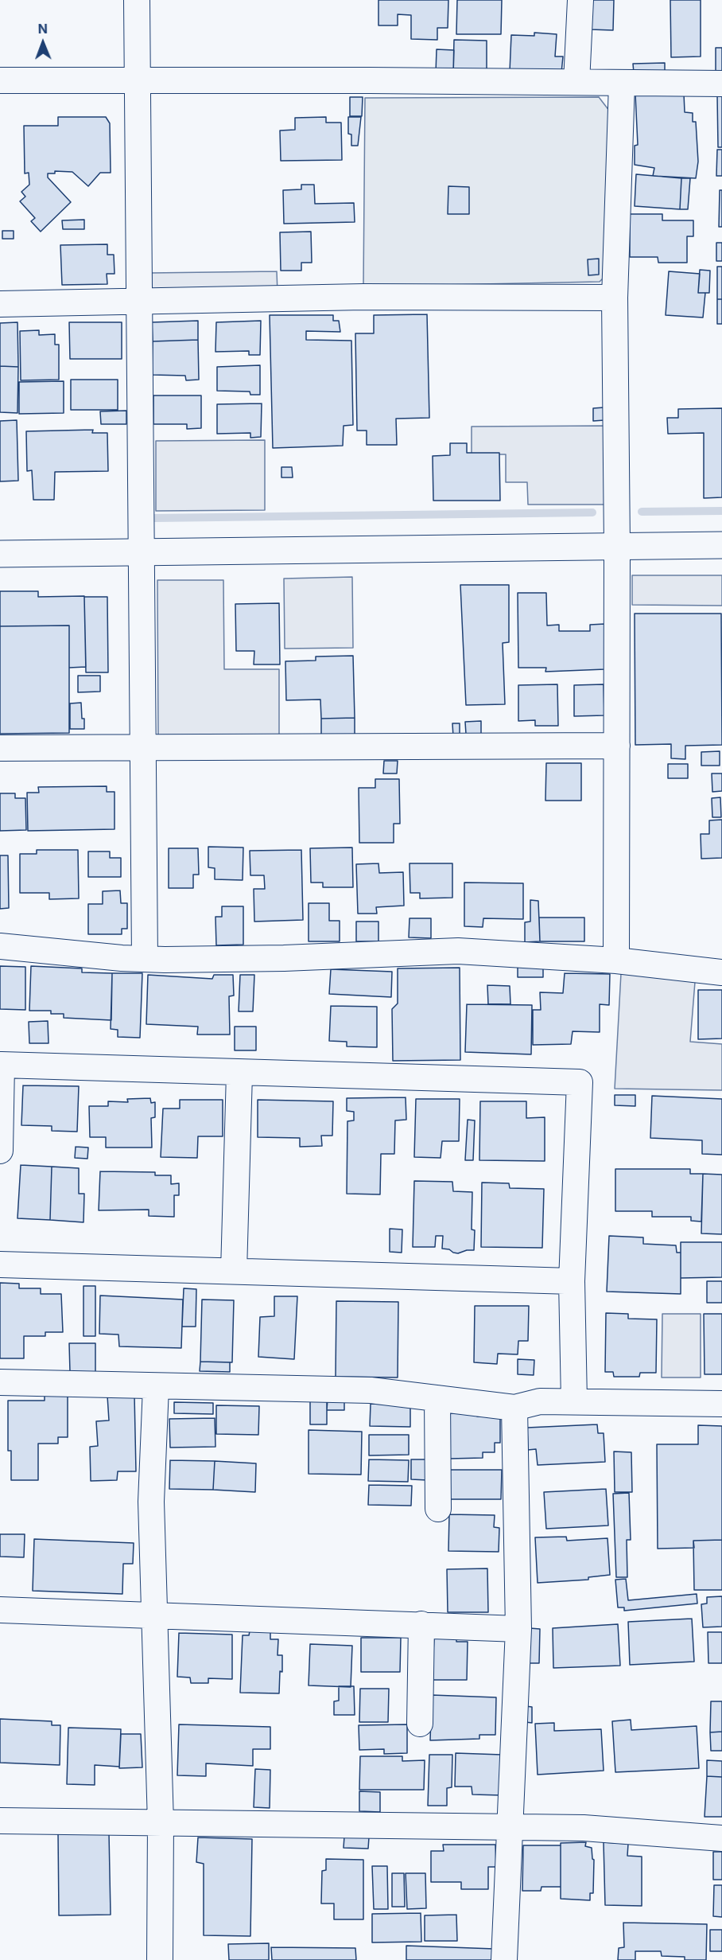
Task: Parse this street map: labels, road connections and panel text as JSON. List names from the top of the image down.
{
  "north": "top"
}
